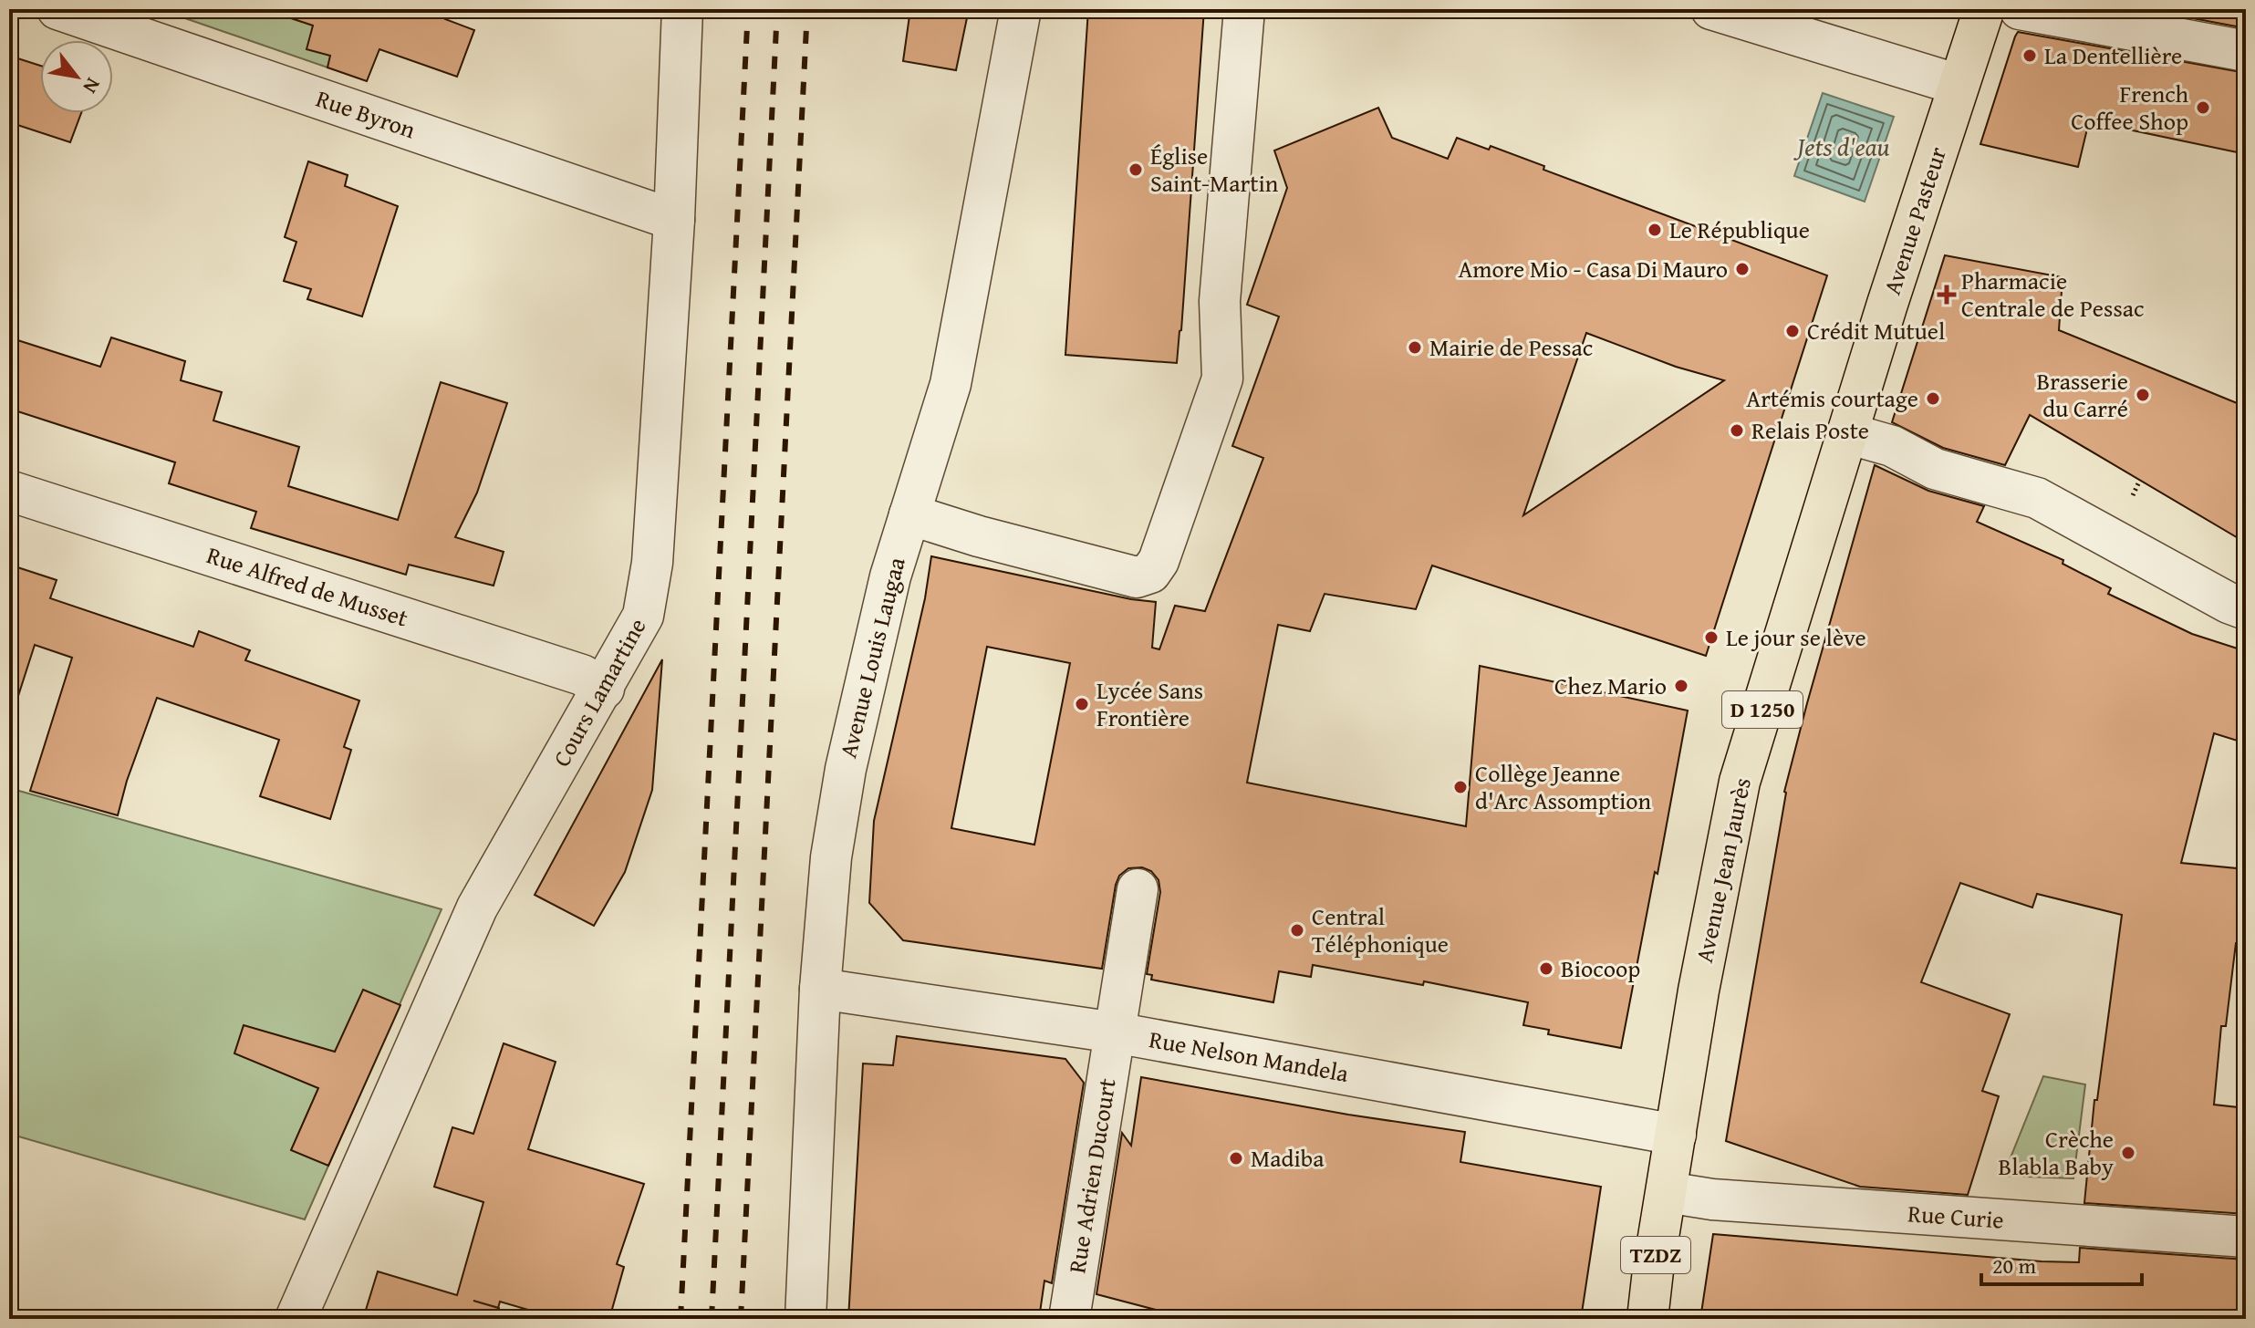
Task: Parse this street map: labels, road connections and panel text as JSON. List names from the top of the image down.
{
  "streets": {
    "main road": [
      "Avenue Pasteur",
      "D 1250",
      "Avenue Jean Jaurès",
      "TZDZ"
    ],
    "street": [
      "Rue Byron",
      "Rue Alfred de Musset",
      "Avenue Louis Laugaa",
      "Cours Lamartine",
      "Rue Nelson Mandela",
      "Rue Adrien Ducourt",
      "Rue Curie"
    ]
  },
  "crossings": [
    ["Rue Byron", "Cours Lamartine"],
    ["Avenue Pasteur", "Avenue Jean Jaurès"],
    ["Rue Alfred de Musset", "Cours Lamartine"],
    ["Avenue Louis Laugaa", "Rue Nelson Mandela"],
    ["Avenue Jean Jaurès", "Rue Nelson Mandela"],
    ["Avenue Jean Jaurès", "Rue Curie"],
    ["Rue Nelson Mandela", "Rue Adrien Ducourt"]
  ],
  "water": ["Jets d'eau"],
  "places": {
    "other": [
      "La Dentellière",
      "French Coffee Shop",
      "Église Saint-Martin",
      "Le République",
      "Amore Mio - Casa Di Mauro",
      "Crédit Mutuel",
      "Mairie de Pessac",
      "Brasserie du Carré",
      "Artémis courtage",
      "Relais Poste",
      "Le jour se lève",
      "Chez Mario",
      "Lycée Sans Frontière",
      "Collège Jeanne d'Arc Assomption",
      "Central Téléphonique",
      "Biocoop",
      "Crèche Blabla Baby",
      "Madiba"
    ],
    "health": ["Pharmacie Centrale de Pessac"]
  },
  "scale_bar": "20 m",
  "north": "bottom right"
}
